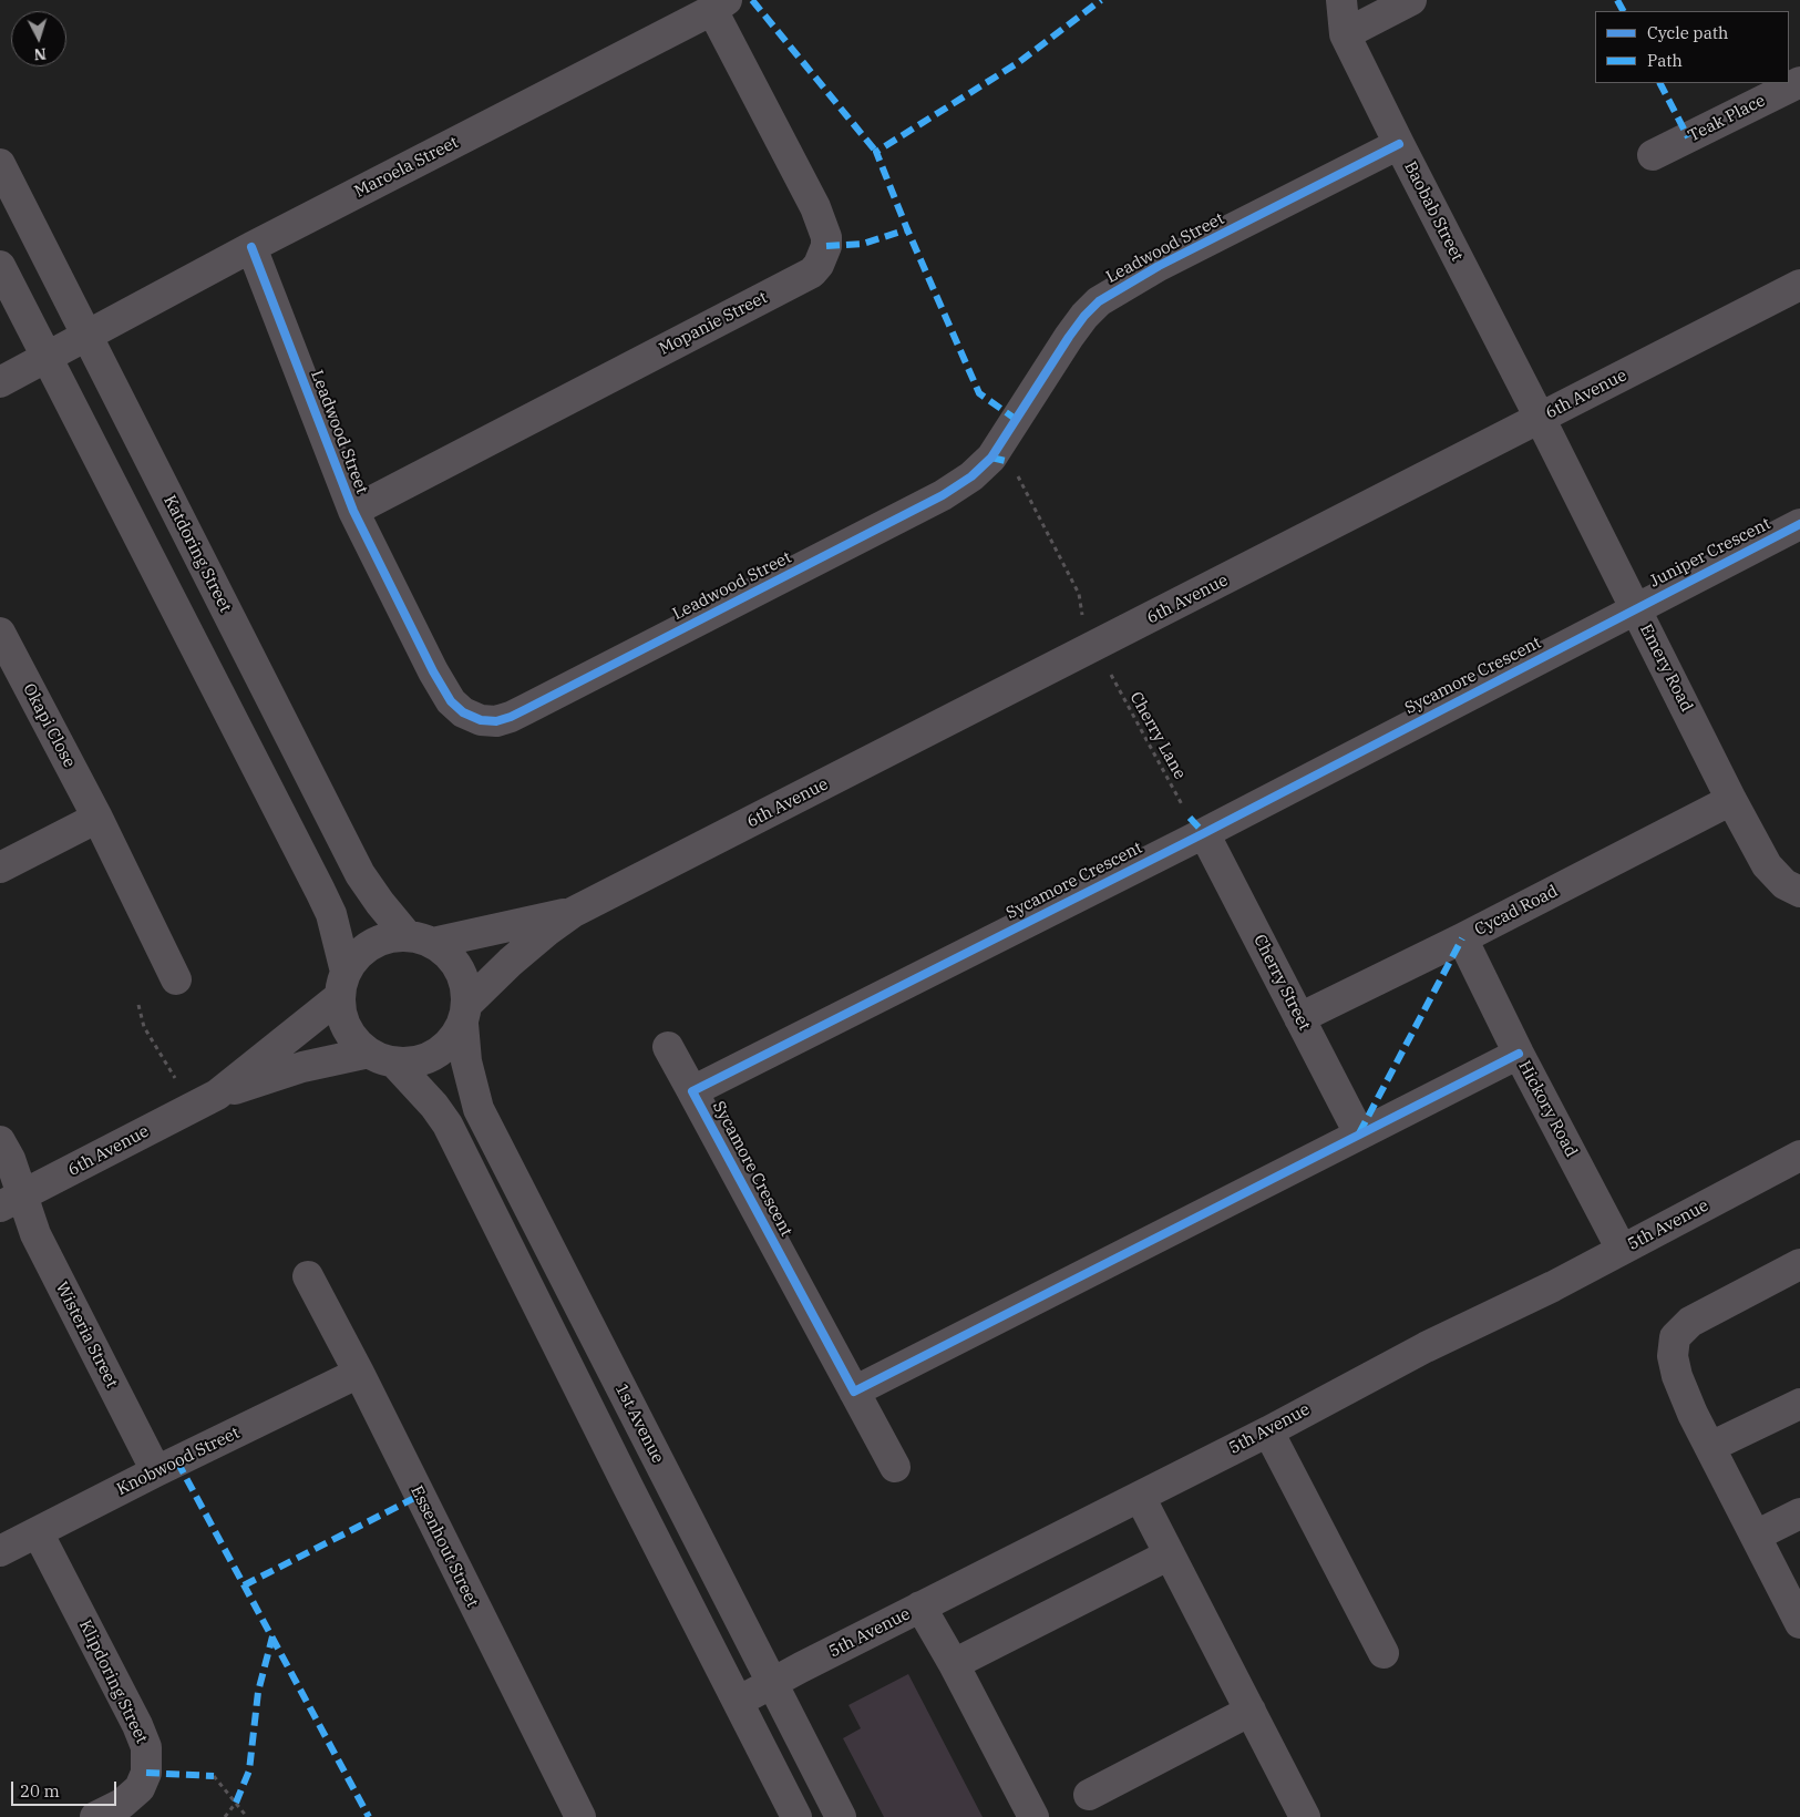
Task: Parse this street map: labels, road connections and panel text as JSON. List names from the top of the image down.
{
  "streets": {
    "street": [
      "Teak Place",
      "Maroela Street",
      "Baobab Street",
      "Leadwood Street",
      "Mopanie Street",
      "6th Avenue",
      "Juniper Crescent",
      "Katdoring Street",
      "Emery Road",
      "Sycamore Crescent",
      "Okapi Close",
      "Cycad Road",
      "Cherry Street",
      "Hickory Road",
      "5th Avenue",
      "Wisteria Street",
      "1st Avenue",
      "Knobwood Street",
      "Essenhout Street",
      "Klipdoring Street"
    ],
    "path": ["Cherry Lane"]
  },
  "crossings": [
    ["Maroela Street", "Leadwood Street"],
    ["Maroela Street", "Mopanie Street"],
    ["Maroela Street", "Katdoring Street"],
    ["Baobab Street", "Leadwood Street"],
    ["Baobab Street", "6th Avenue"],
    ["Baobab Street", "Emery Road"],
    ["Leadwood Street", "Mopanie Street"],
    ["6th Avenue", "Katdoring Street"],
    ["6th Avenue", "Emery Road"],
    ["6th Avenue", "Wisteria Street"],
    ["6th Avenue", "1st Avenue"],
    ["Juniper Crescent", "Emery Road"],
    ["Juniper Crescent", "Sycamore Crescent"],
    ["Katdoring Street", "1st Avenue"],
    ["Emery Road", "Sycamore Crescent"],
    ["Emery Road", "Cycad Road"],
    ["Sycamore Crescent", "Cherry Street"],
    ["Cycad Road", "Cherry Street"],
    ["Cycad Road", "Hickory Road"],
    ["Hickory Road", "5th Avenue"],
    ["5th Avenue", "1st Avenue"],
    ["Wisteria Street", "Knobwood Street"],
    ["Knobwood Street", "Essenhout Street"],
    ["Knobwood Street", "Klipdoring Street"]
  ],
  "legend": ["Cycle path", "Path"],
  "scale_bar": "20 m",
  "north": "bottom"
}
